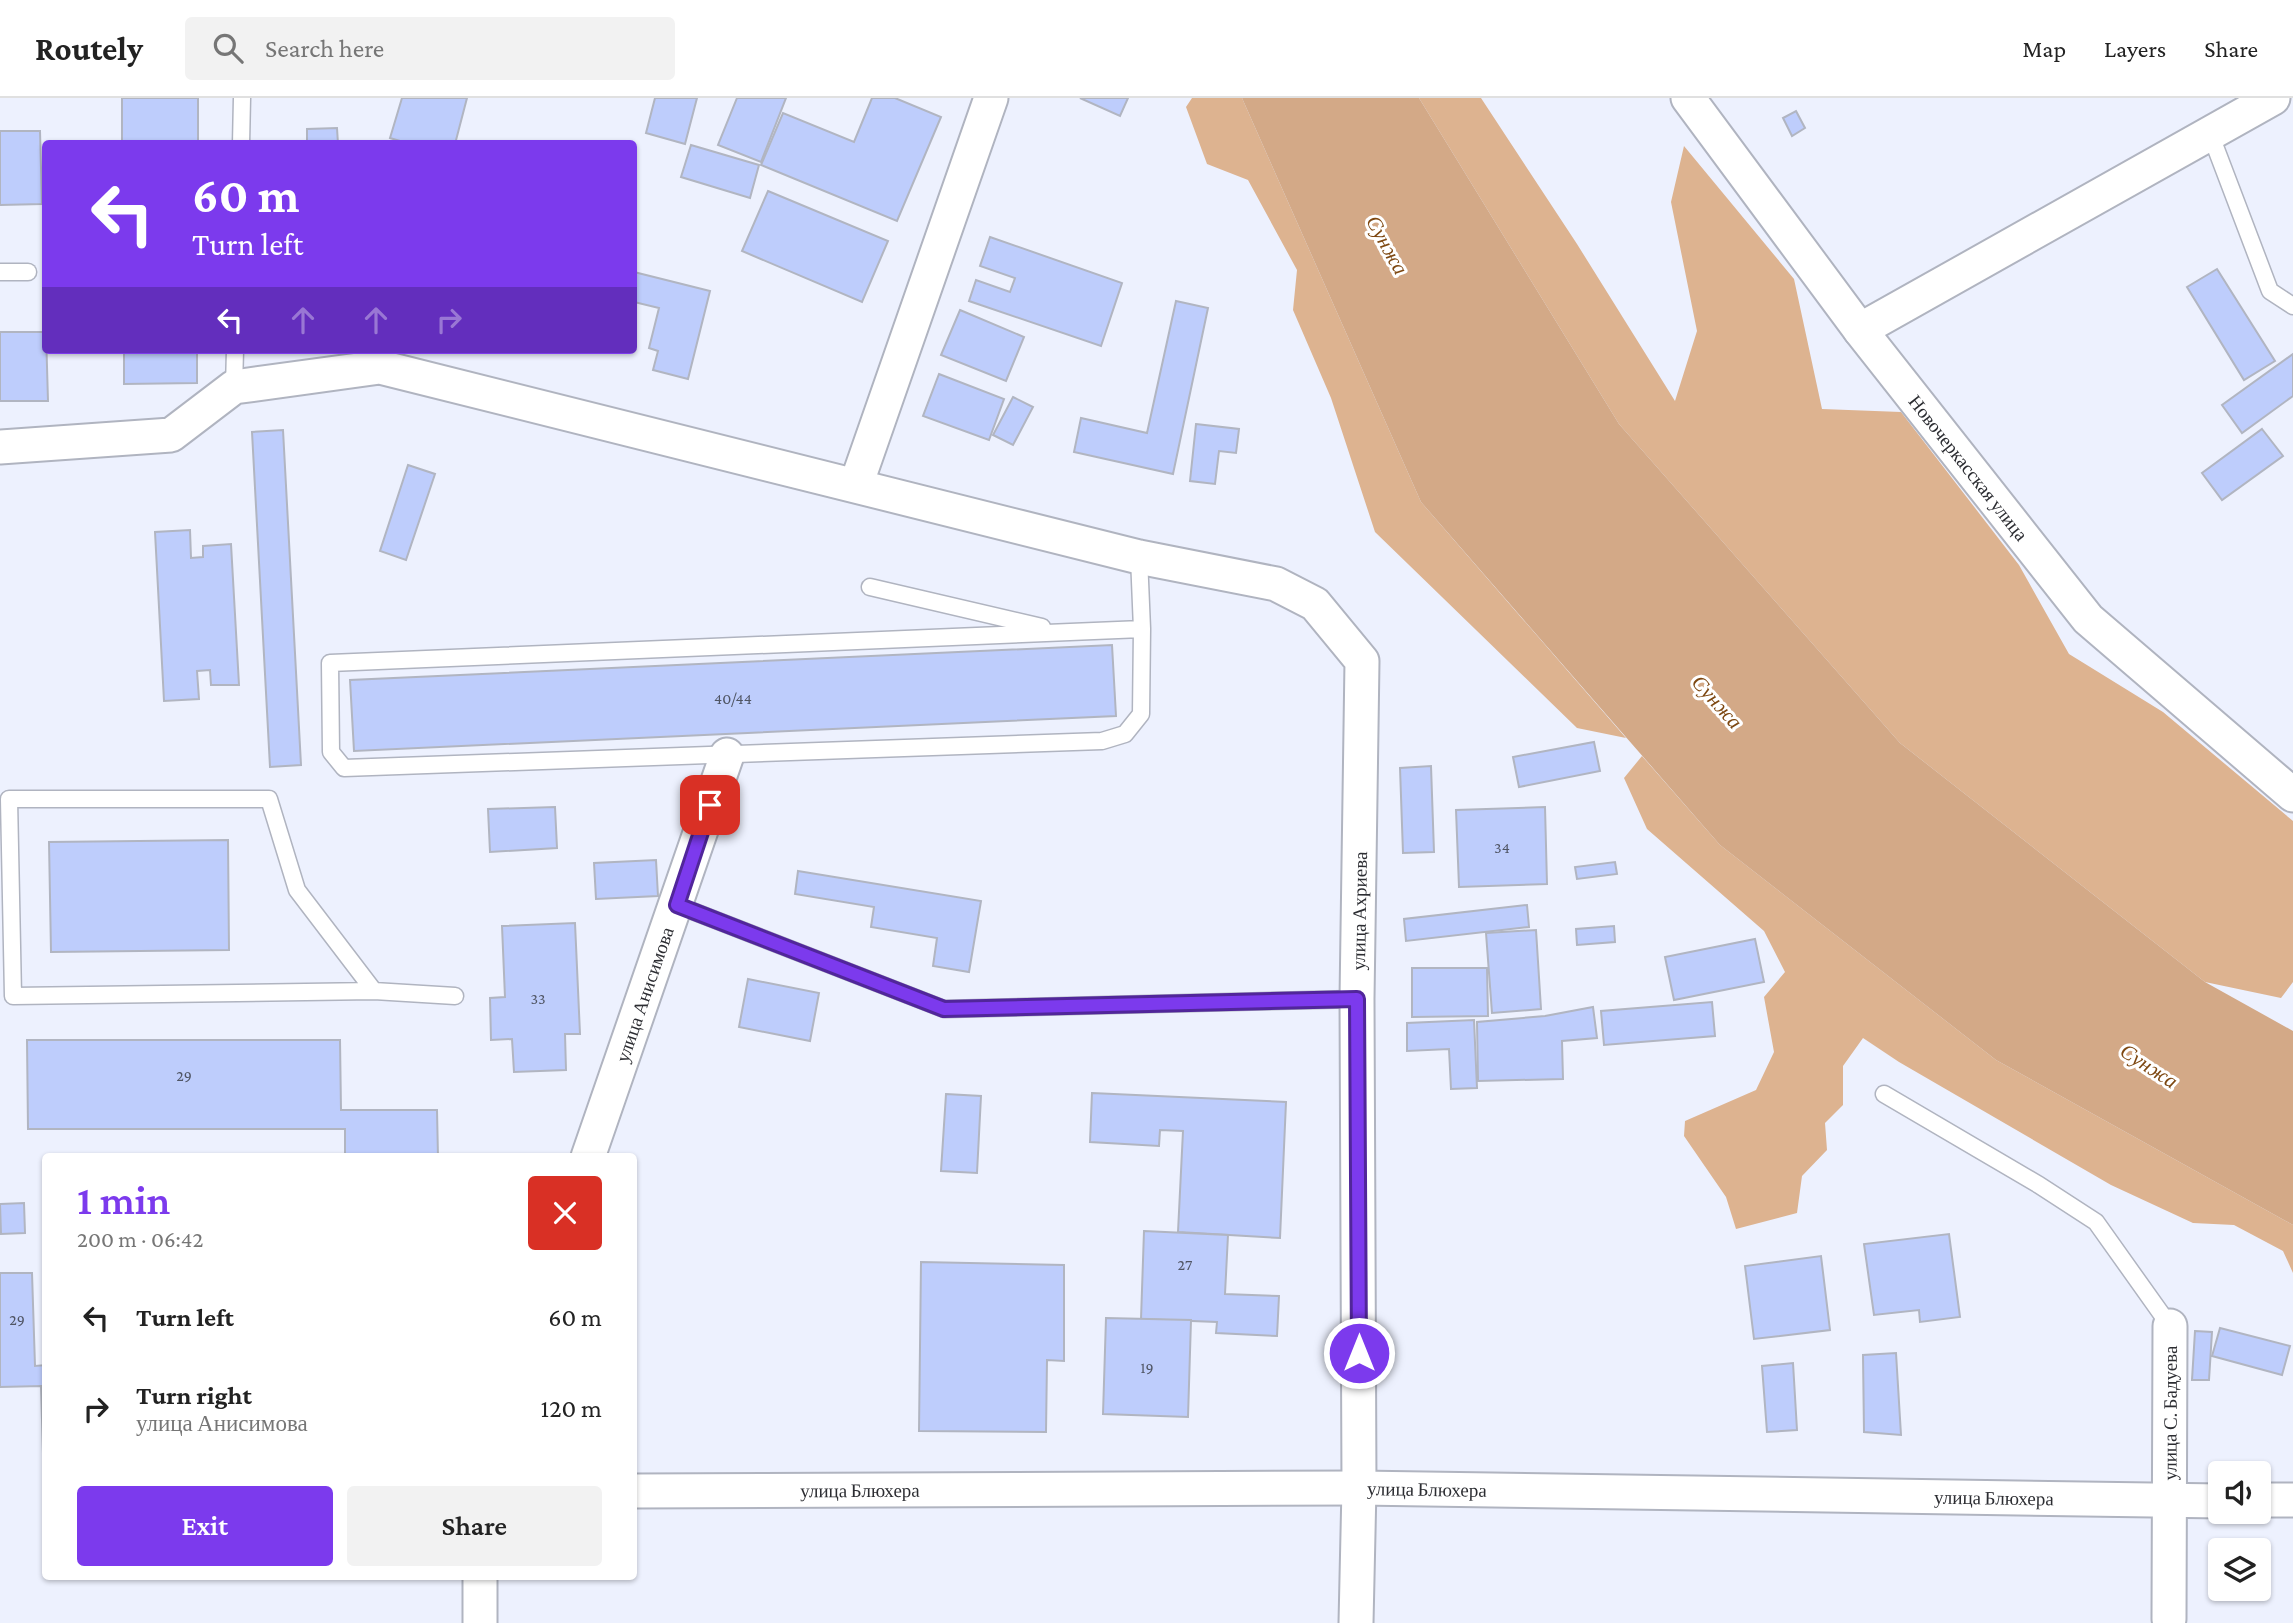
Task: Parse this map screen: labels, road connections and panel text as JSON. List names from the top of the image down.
{
  "streets": {
    "street": [
      "Новочеркасская улица",
      "улица Ахриева",
      "улица Анисимова",
      "улица С. Бадуева",
      "улица Блюхера"
    ]
  },
  "crossings": [
    ["улица Ахриева", "улица Блюхера"],
    ["улица С. Бадуева", "улица Блюхера"]
  ],
  "water": ["Сунжа"],
  "house_numbers": [
    "40/44",
    "34",
    "33",
    "29",
    "27",
    "29",
    "19"
  ],
  "page": {
    "header": "Routely",
    "search": "Search here",
    "nav": ["Map", "Layers", "Share"],
    "turn": ["60 m", "Turn left"],
    "heading": ["1 min", "200 m · 06:42"],
    "list": [
      {
        "name": "Turn left",
        "value": "60 m"
      },
      {
        "name": "Turn right",
        "note": "улица Анисимова",
        "value": "120 m"
      }
    ],
    "buttons": ["Exit", "Share"]
  }
}
